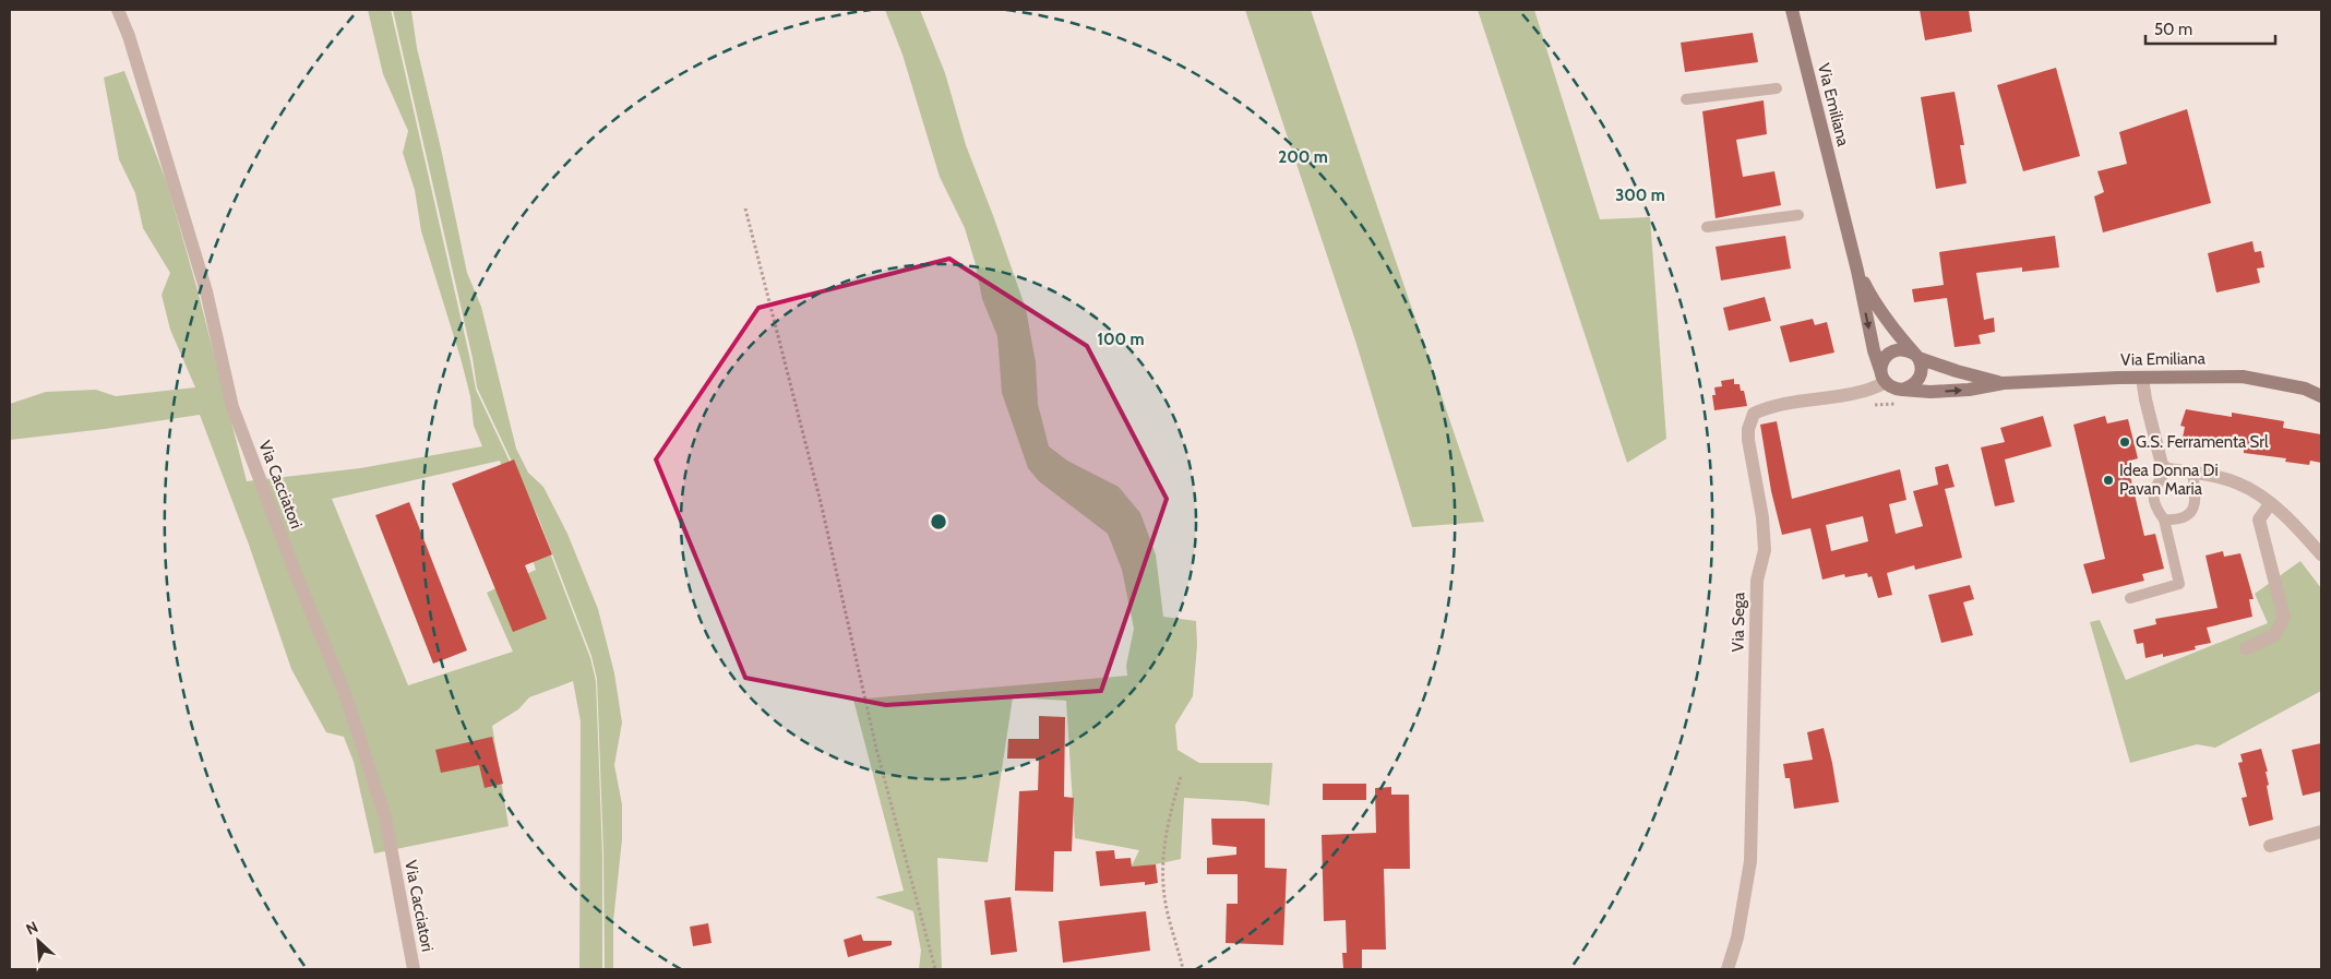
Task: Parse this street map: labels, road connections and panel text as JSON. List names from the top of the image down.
{
  "streets": {
    "main road": ["Via Emiliana"],
    "street": ["Via Cacciatori", "Via Sega"]
  },
  "crossings": [
    ["Via Emiliana", "Via Sega"]
  ],
  "places": ["G.S. Ferramenta Srl", "Idea Donna Di Pavan Maria"],
  "scale_bar": "50 m",
  "north": "top left",
  "rings": ["200 m", "300 m", "100 m"]
}
